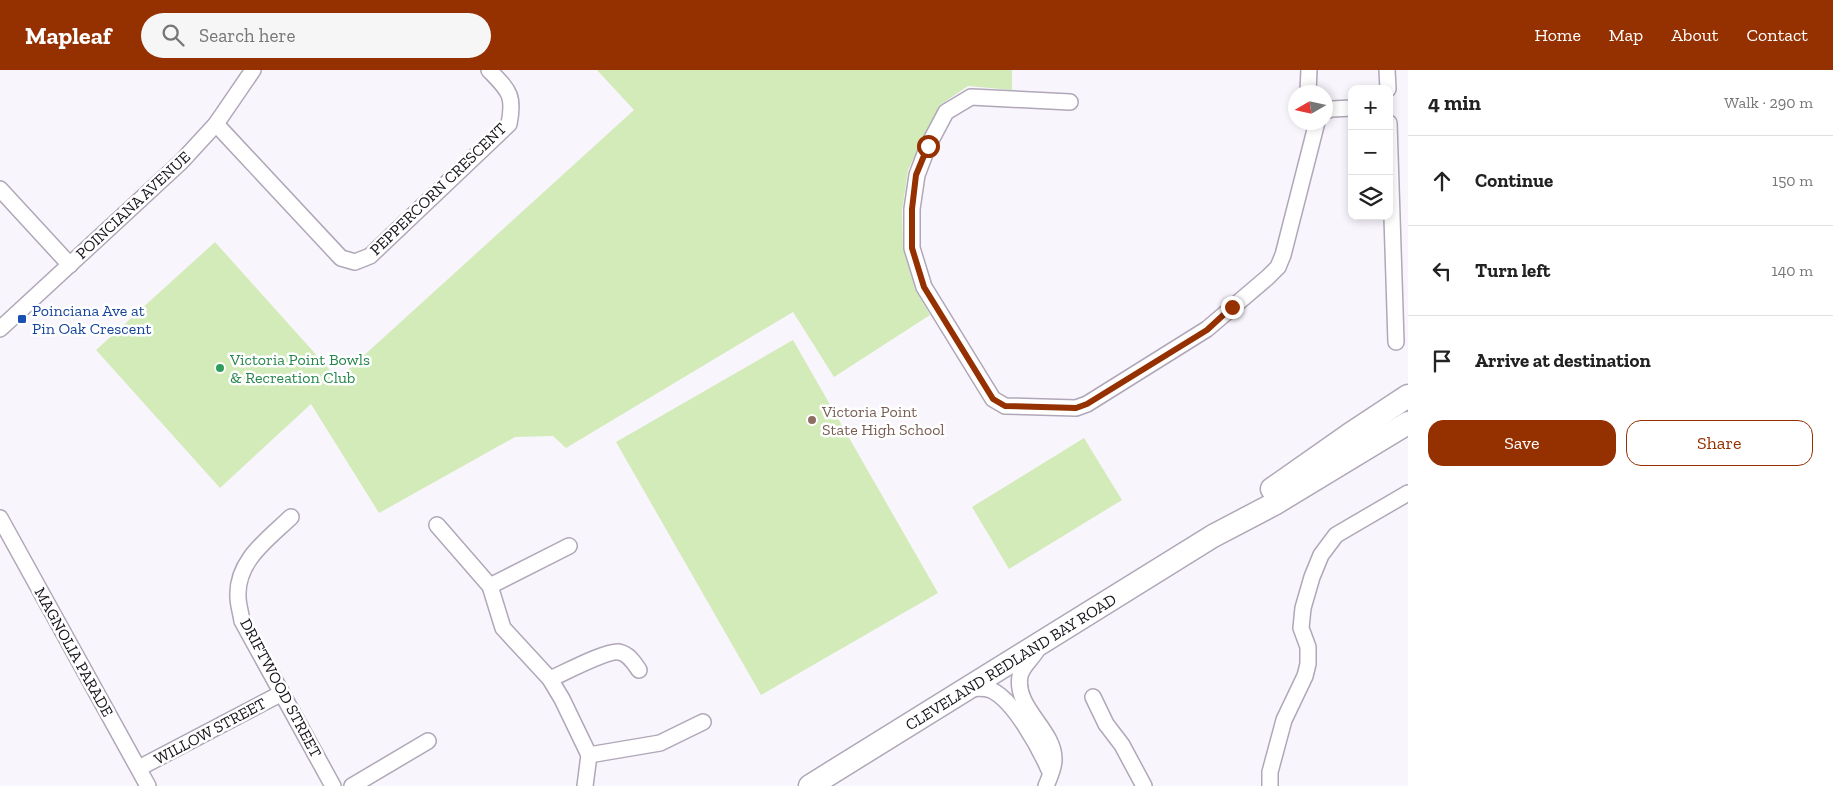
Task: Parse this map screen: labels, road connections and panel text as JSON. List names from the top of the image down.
{
  "streets": {
    "highway": ["CLEVELAND REDLAND BAY ROAD"],
    "street": [
      "PEPPERCORN CRESCENT",
      "POINCIANA AVENUE",
      "MAGNOLIA PARADE",
      "DRIFTWOOD STREET",
      "WILLOW STREET"
    ]
  },
  "crossings": [
    ["PEPPERCORN CRESCENT", "POINCIANA AVENUE"],
    ["MAGNOLIA PARADE", "WILLOW STREET"],
    ["DRIFTWOOD STREET", "WILLOW STREET"]
  ],
  "places": {
    "transit": ["Poinciana Ave at Pin Oak Crescent"],
    "other": ["Victoria Point Bowls & Recreation Club", "Victoria Point State High School"]
  },
  "north": "left",
  "page": {
    "header": "Mapleaf",
    "search": "Search here",
    "nav": [
      "Home",
      "Map",
      "About",
      "Contact"
    ],
    "heading": ["4 min", "Walk · 290 m"],
    "map_buttons": ["+", "−"],
    "list": [
      ["Continue", "150 m"],
      ["Turn left", "140 m"],
      "Arrive at destination"
    ],
    "buttons": ["Save", "Share"]
  }
}
